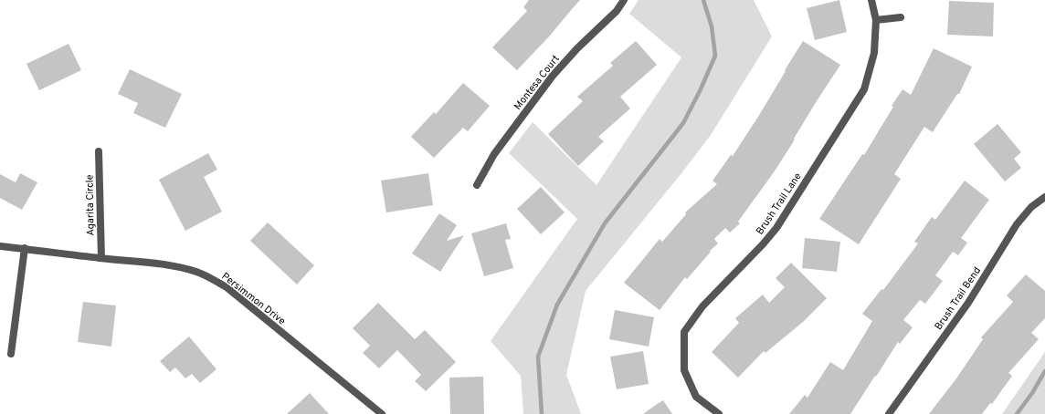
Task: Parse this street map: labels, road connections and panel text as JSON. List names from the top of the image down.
{
  "streets": {
    "street": [
      "Montesa Court",
      "Brush Trail Lane",
      "Agarita Circle",
      "Persimmon Drive",
      "Brush Trail Bend"
    ]
  },
  "crossings": [
    ["Agarita Circle", "Persimmon Drive"]
  ]
}
